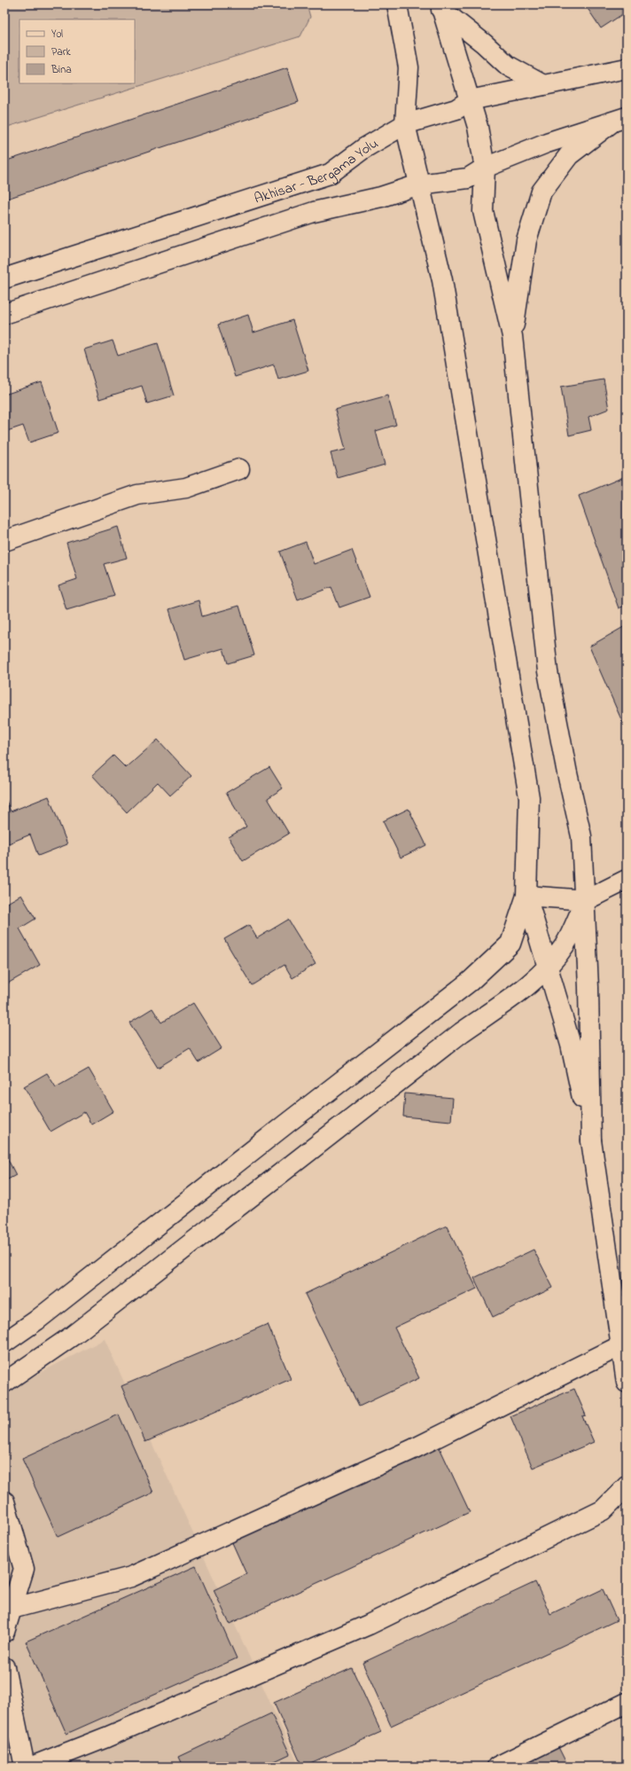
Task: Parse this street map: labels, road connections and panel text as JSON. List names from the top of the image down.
{
  "streets": {
    "main road": ["Akhisar - Bergama Yolu"]
  },
  "legend": ["Yol", "Park", "Bina"]
}
